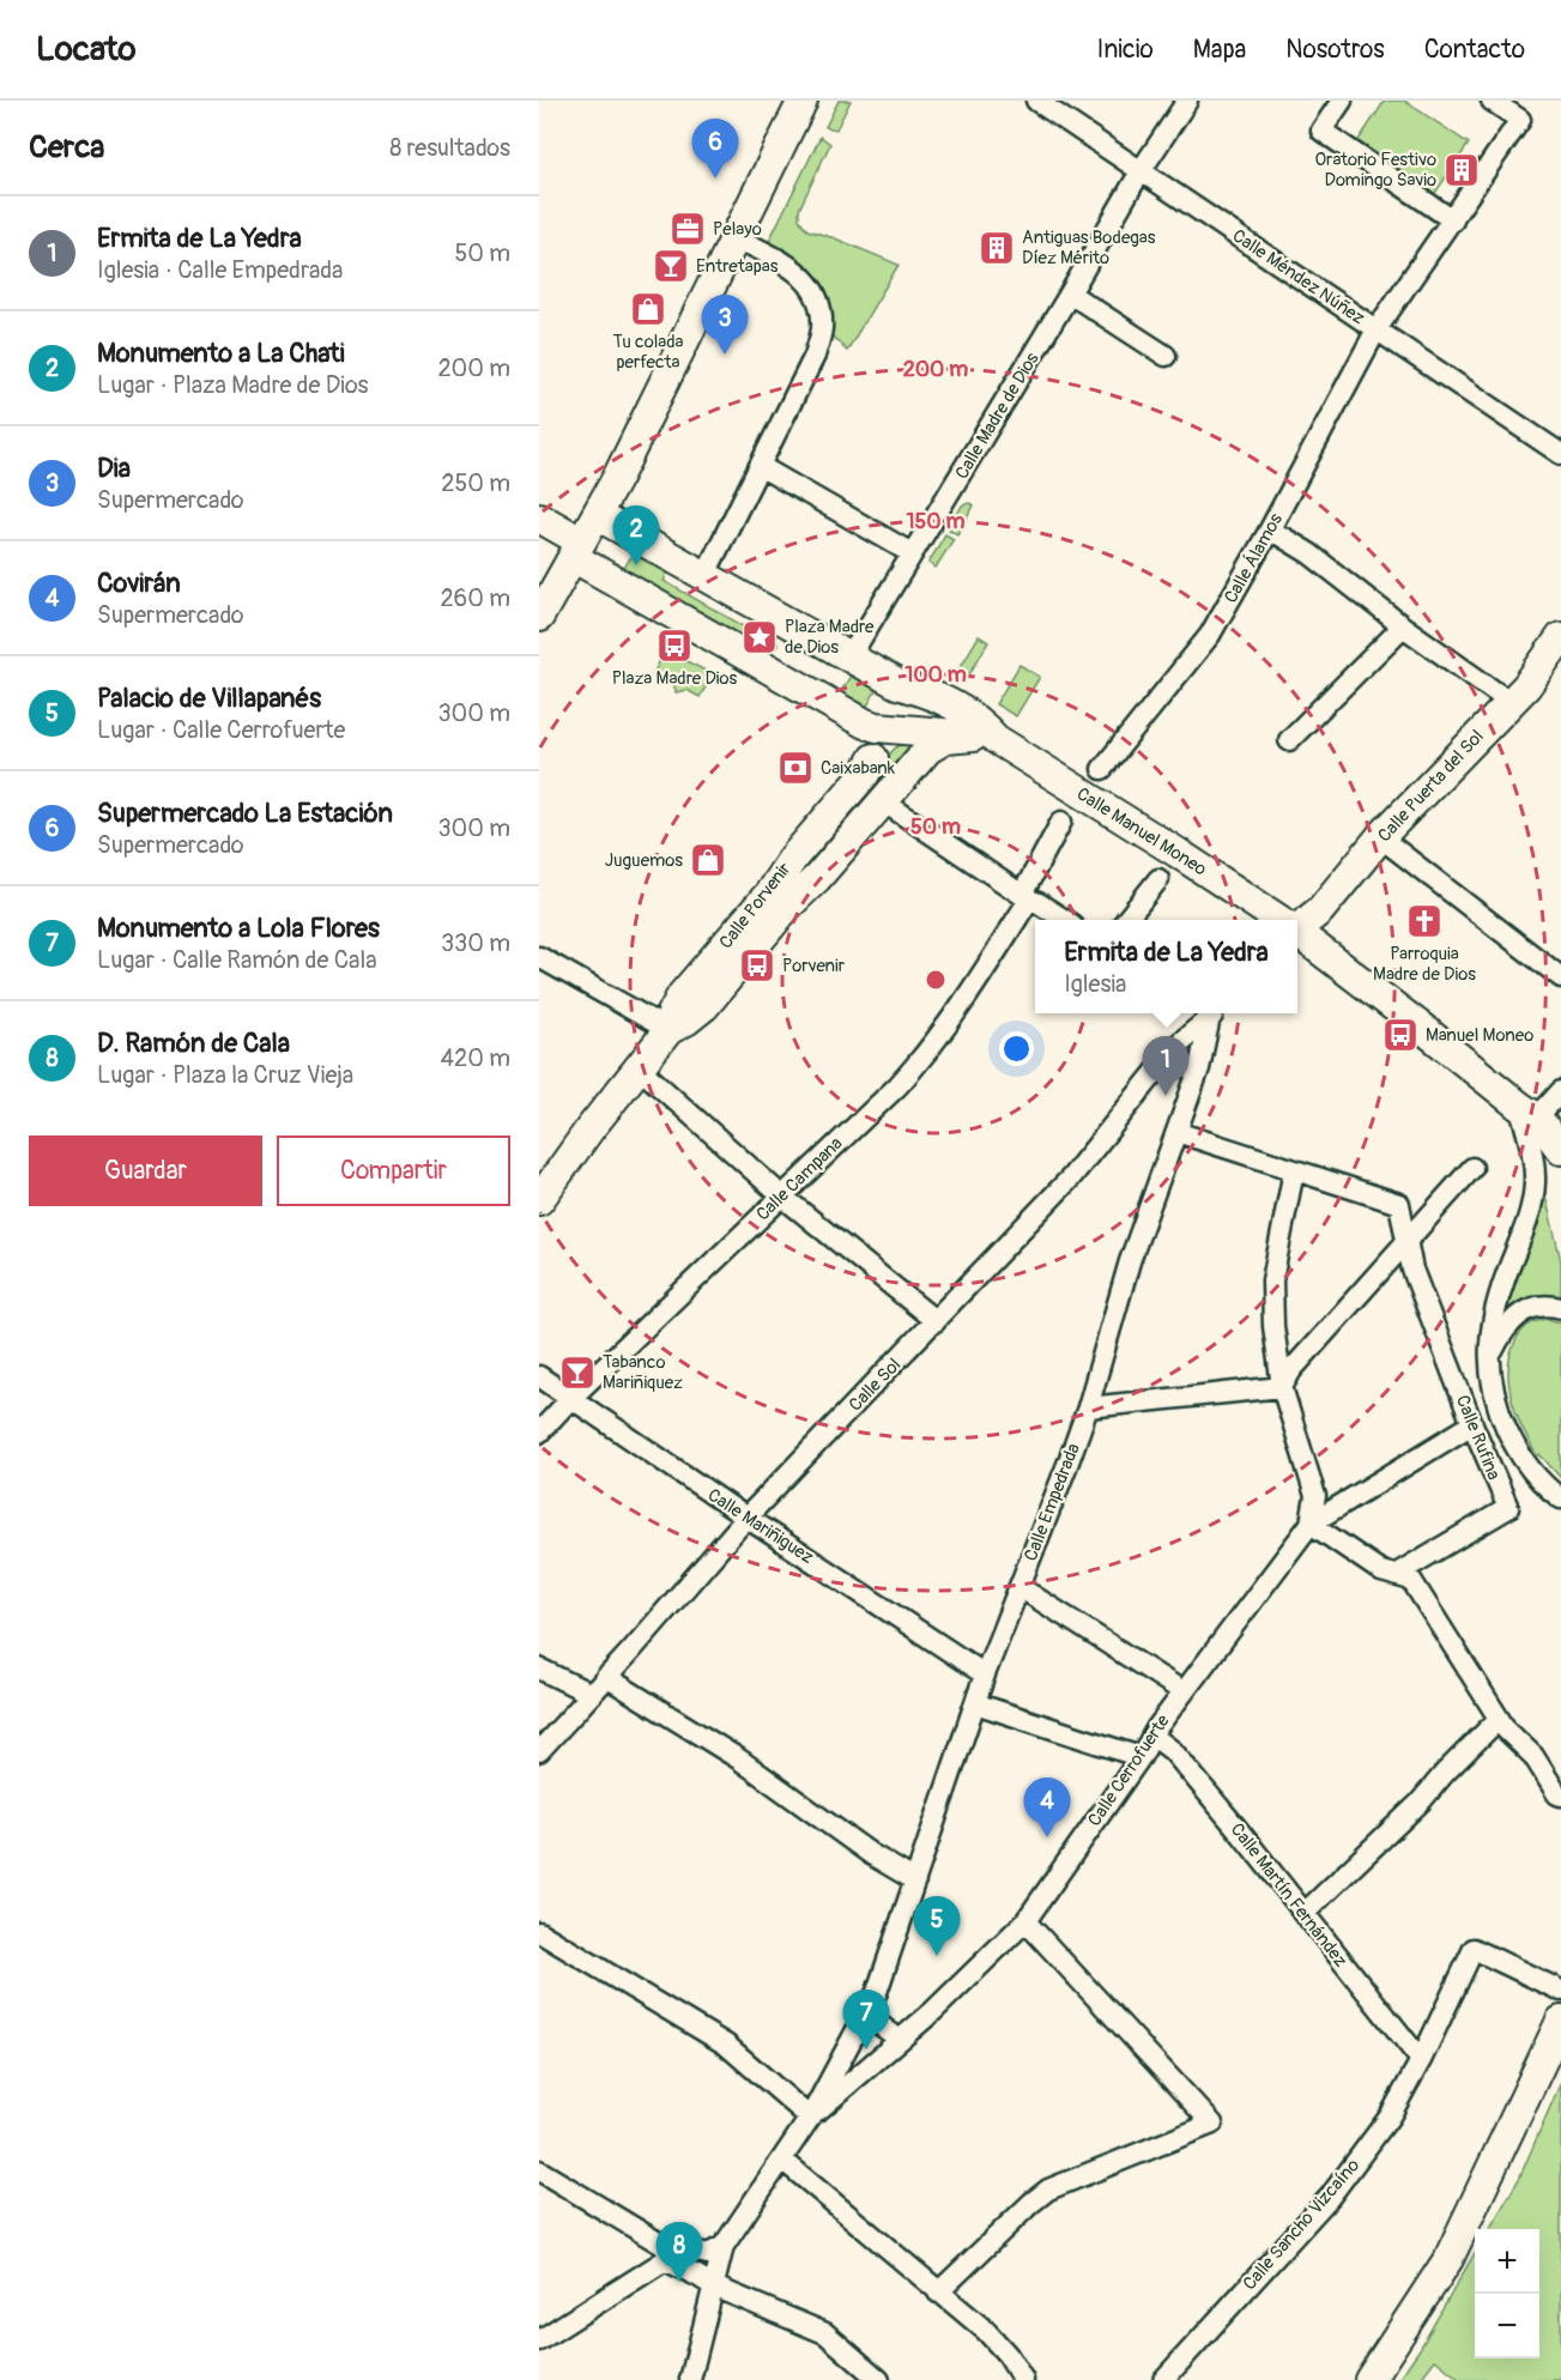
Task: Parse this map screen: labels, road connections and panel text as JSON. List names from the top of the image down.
{
  "streets": {
    "street": [
      "Calle Méndez Núñez",
      "Calle Madre de Dios",
      "Calle Álamos",
      "Calle Puerta del Sol",
      "Calle Manuel Moneo",
      "Calle Porvenir",
      "Calle Campana",
      "Calle Sol",
      "Calle Rufina",
      "Calle Empedrada",
      "Calle Mariñiguez",
      "Calle Cerrofuerte",
      "Calle Martín Fernández",
      "Calle Sancho Vizcaíno"
    ]
  },
  "crossings": [
    ["Calle Méndez Núñez", "Calle Madre de Dios"],
    ["Calle Méndez Núñez", "Calle Álamos"],
    ["Calle Manuel Moneo", "Calle Porvenir"],
    ["Calle Campana", "Calle Mariñiguez"],
    ["Calle Sol", "Calle Mariñiguez"],
    ["Calle Empedrada", "Calle Mariñiguez"],
    ["Calle Empedrada", "Calle Cerrofuerte"],
    ["Calle Cerrofuerte", "Calle Martín Fernández"],
    ["Calle Martín Fernández", "Calle Sancho Vizcaíno"]
  ],
  "places": {
    "building": ["Oratorio Festivo Domingo Savio", "Antiguas Bodegas Díez Mérito"],
    "office": ["Pelayo"],
    "bar": ["Entretapas", "Tabanco Mariñiquez"],
    "shop": ["Tu colada perfecta", "Juguemos"],
    "place": ["Plaza Madre de Dios"],
    "bus stop": ["Plaza Madre Dios", "Porvenir", "Manuel Moneo"],
    "bank": ["Caixabank"],
    "church": ["Parroquia Madre de Dios"]
  },
  "page": {
    "header": "Locato",
    "nav": [
      "Inicio",
      "Mapa",
      "Nosotros",
      "Contacto"
    ],
    "heading": ["Cerca", "8 resultados"],
    "pins": [
      "6",
      "3",
      "2",
      "1",
      "4",
      "5",
      "7",
      "8"
    ],
    "list": [
      {
        "mark": "1",
        "name": "Ermita de La Yedra",
        "note": "Iglesia · Calle Empedrada",
        "value": "50 m"
      },
      {
        "mark": "2",
        "name": "Monumento a La Chati",
        "note": "Lugar · Plaza Madre de Dios",
        "value": "200 m"
      },
      {
        "mark": "3",
        "name": "Dia",
        "note": "Supermercado",
        "value": "250 m"
      },
      {
        "mark": "4",
        "name": "Covirán",
        "note": "Supermercado",
        "value": "260 m"
      },
      {
        "mark": "5",
        "name": "Palacio de Villapanés",
        "note": "Lugar · Calle Cerrofuerte",
        "value": "300 m"
      },
      {
        "mark": "6",
        "name": "Supermercado La Estación",
        "note": "Supermercado",
        "value": "300 m"
      },
      {
        "mark": "7",
        "name": "Monumento a Lola Flores",
        "note": "Lugar · Calle Ramón de Cala",
        "value": "330 m"
      },
      {
        "mark": "8",
        "name": "D. Ramón de Cala",
        "note": "Lugar · Plaza la Cruz Vieja",
        "value": "420 m"
      }
    ],
    "popup": ["Ermita de La Yedra", "Iglesia"],
    "buttons": ["Guardar", "Compartir"],
    "map_buttons": ["+", "−"]
  },
  "rings": [
    "200 m",
    "150 m",
    "100 m",
    "50 m"
  ]
}
